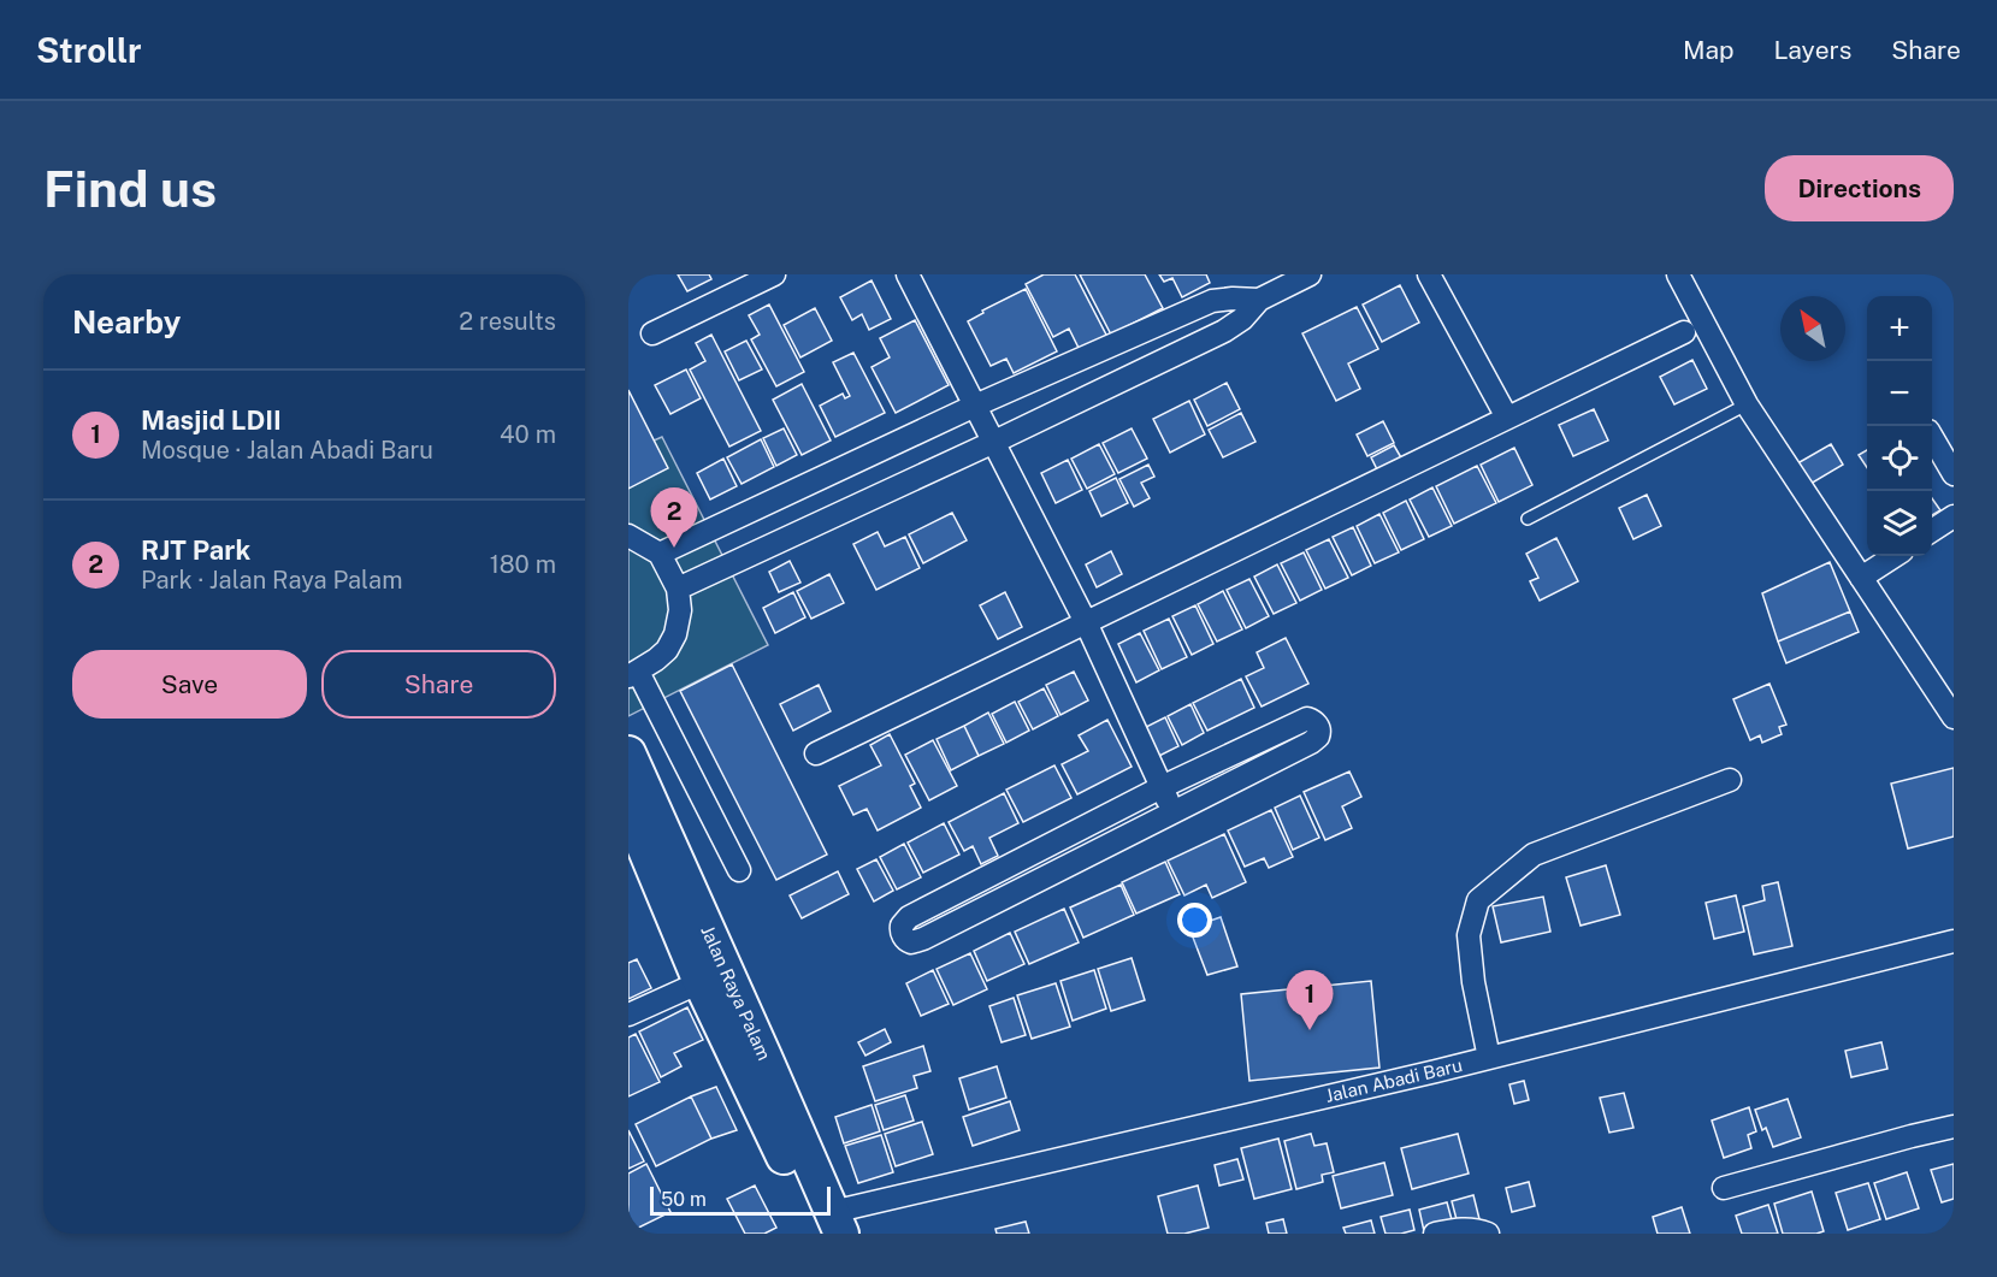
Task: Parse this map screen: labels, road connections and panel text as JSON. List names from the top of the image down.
{
  "streets": {
    "main road": ["Jalan Raya Palam"],
    "street": ["Jalan Abadi Baru"]
  },
  "crossings": [
    ["Jalan Raya Palam", "Jalan Abadi Baru"]
  ],
  "scale_bar": "50 m",
  "north": "top left",
  "page": {
    "header": "Strollr",
    "nav": ["Map", "Layers", "Share"],
    "buttons": [
      "Directions",
      ["Save", "Share"]
    ],
    "title": "Find us",
    "heading": ["Nearby", "2 results"],
    "map_buttons": ["+", "−"],
    "list": [
      {
        "mark": "1",
        "name": "Masjid LDII",
        "note": "Mosque · Jalan Abadi Baru",
        "value": "40 m"
      },
      {
        "mark": "2",
        "name": "RJT Park",
        "note": "Park · Jalan Raya Palam",
        "value": "180 m"
      }
    ],
    "pins": ["2", "1"],
    "scale": "50 m"
  }
}
